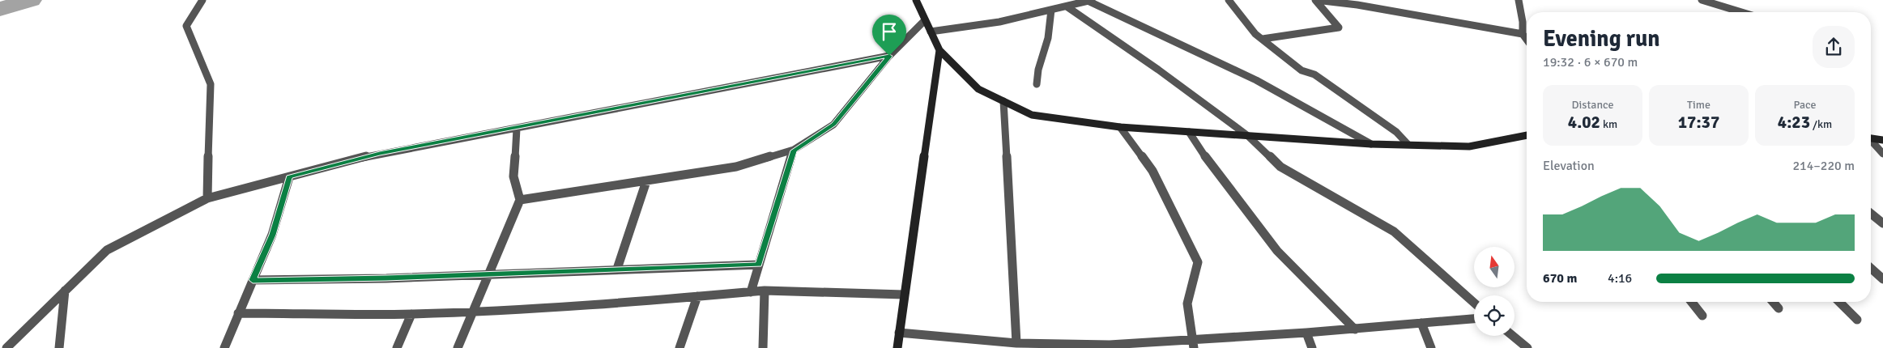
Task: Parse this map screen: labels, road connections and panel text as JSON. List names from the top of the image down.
{
  "north": "top",
  "page": {
    "heading": ["Evening run", "19:32 · 6 × 670 m"],
    "stats": [
      ["Distance", "4.02 km"],
      ["Time", "17:37"],
      ["Pace", "4:23 /km"]
    ],
    "chart": ["Elevation", "214–220 m"],
    "list": [
      {
        "name": "670 m",
        "note": "4:16"
      }
    ]
  }
}
